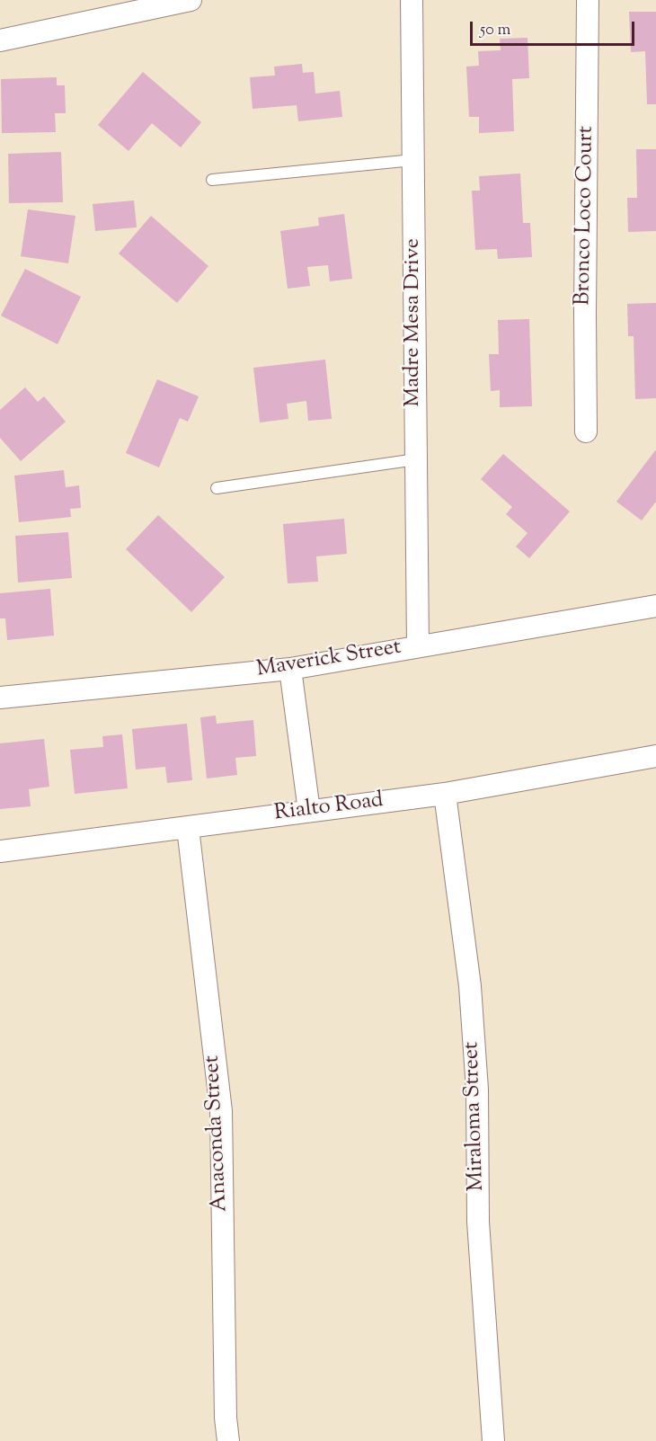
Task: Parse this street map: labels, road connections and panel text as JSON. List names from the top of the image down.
{
  "streets": {
    "street": [
      "Bronco Loco Court",
      "Madre Mesa Drive",
      "Maverick Street",
      "Rialto Road",
      "Miraloma Street",
      "Anaconda Street"
    ]
  },
  "crossings": [
    ["Madre Mesa Drive", "Maverick Street"],
    ["Rialto Road", "Miraloma Street"],
    ["Rialto Road", "Anaconda Street"]
  ],
  "scale_bar": "50 m"
}
